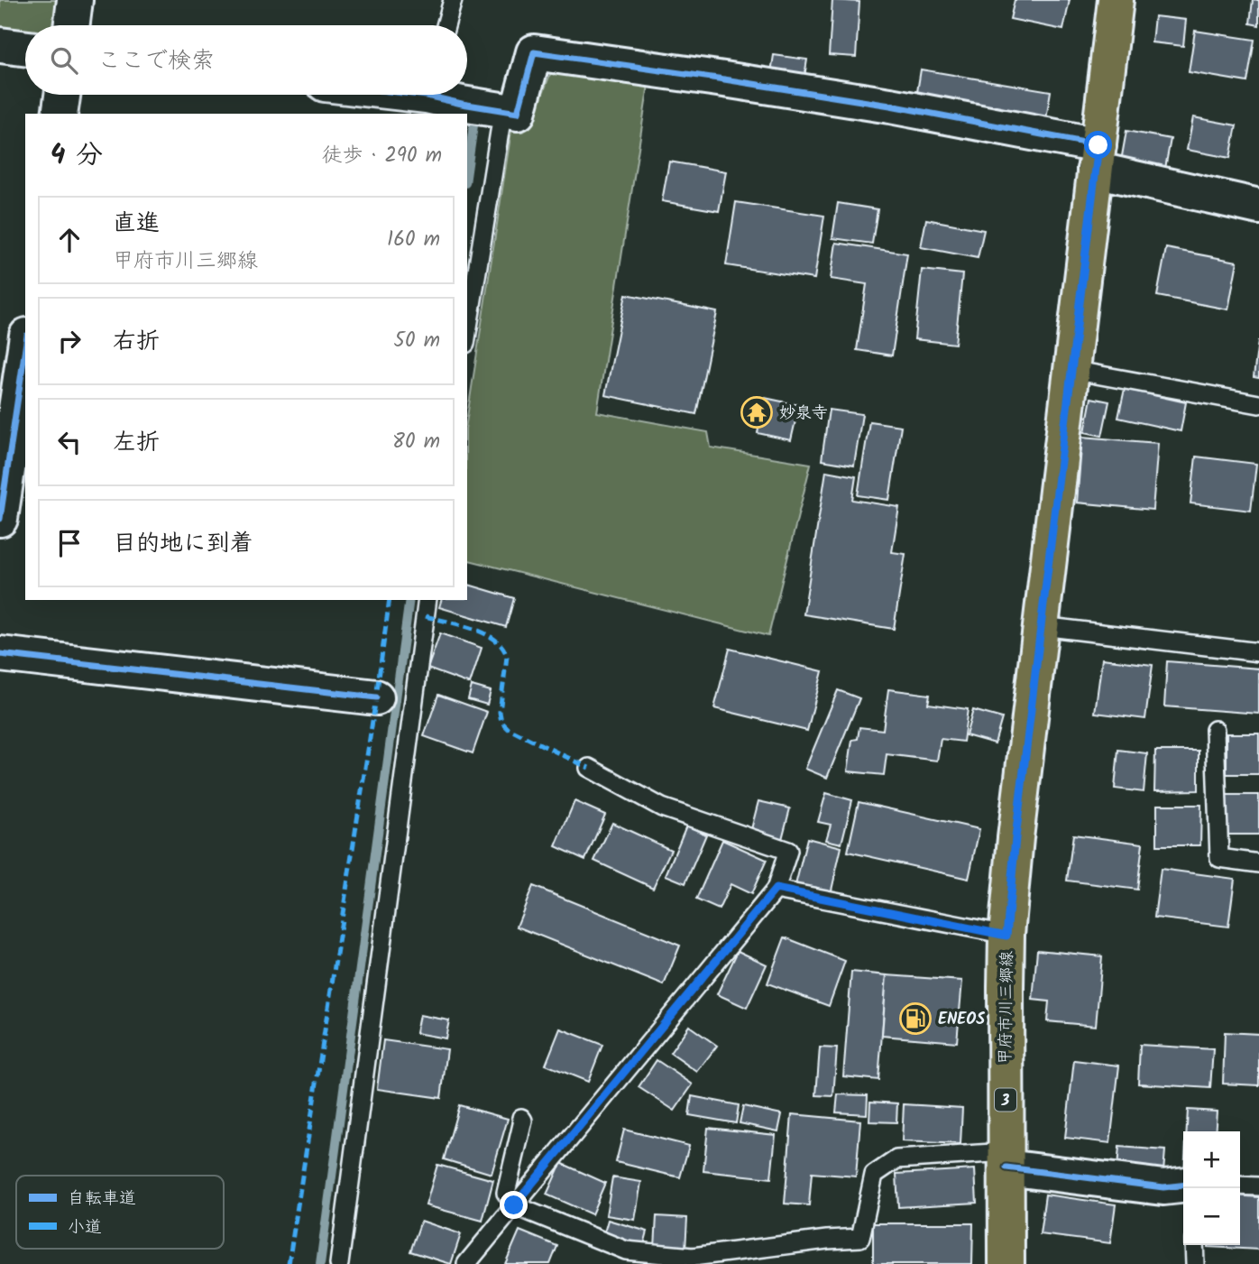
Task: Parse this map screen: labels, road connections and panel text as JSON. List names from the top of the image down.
{
  "streets": {
    "main road": ["甲府市川三郷線", "3"]
  },
  "places": {
    "temple": ["妙泉寺"],
    "fuel station": ["ENEOS"]
  },
  "legend": ["自転車道", "小道"],
  "page": {
    "search": "ここで検索",
    "heading": ["4 分", "徒歩 · 290 m"],
    "list": [
      ["直進", "甲府市川三郷線", "160 m"],
      ["右折", "50 m"],
      ["左折", "80 m"],
      "目的地に到着"
    ],
    "map_buttons": ["+", "−"]
  }
}
